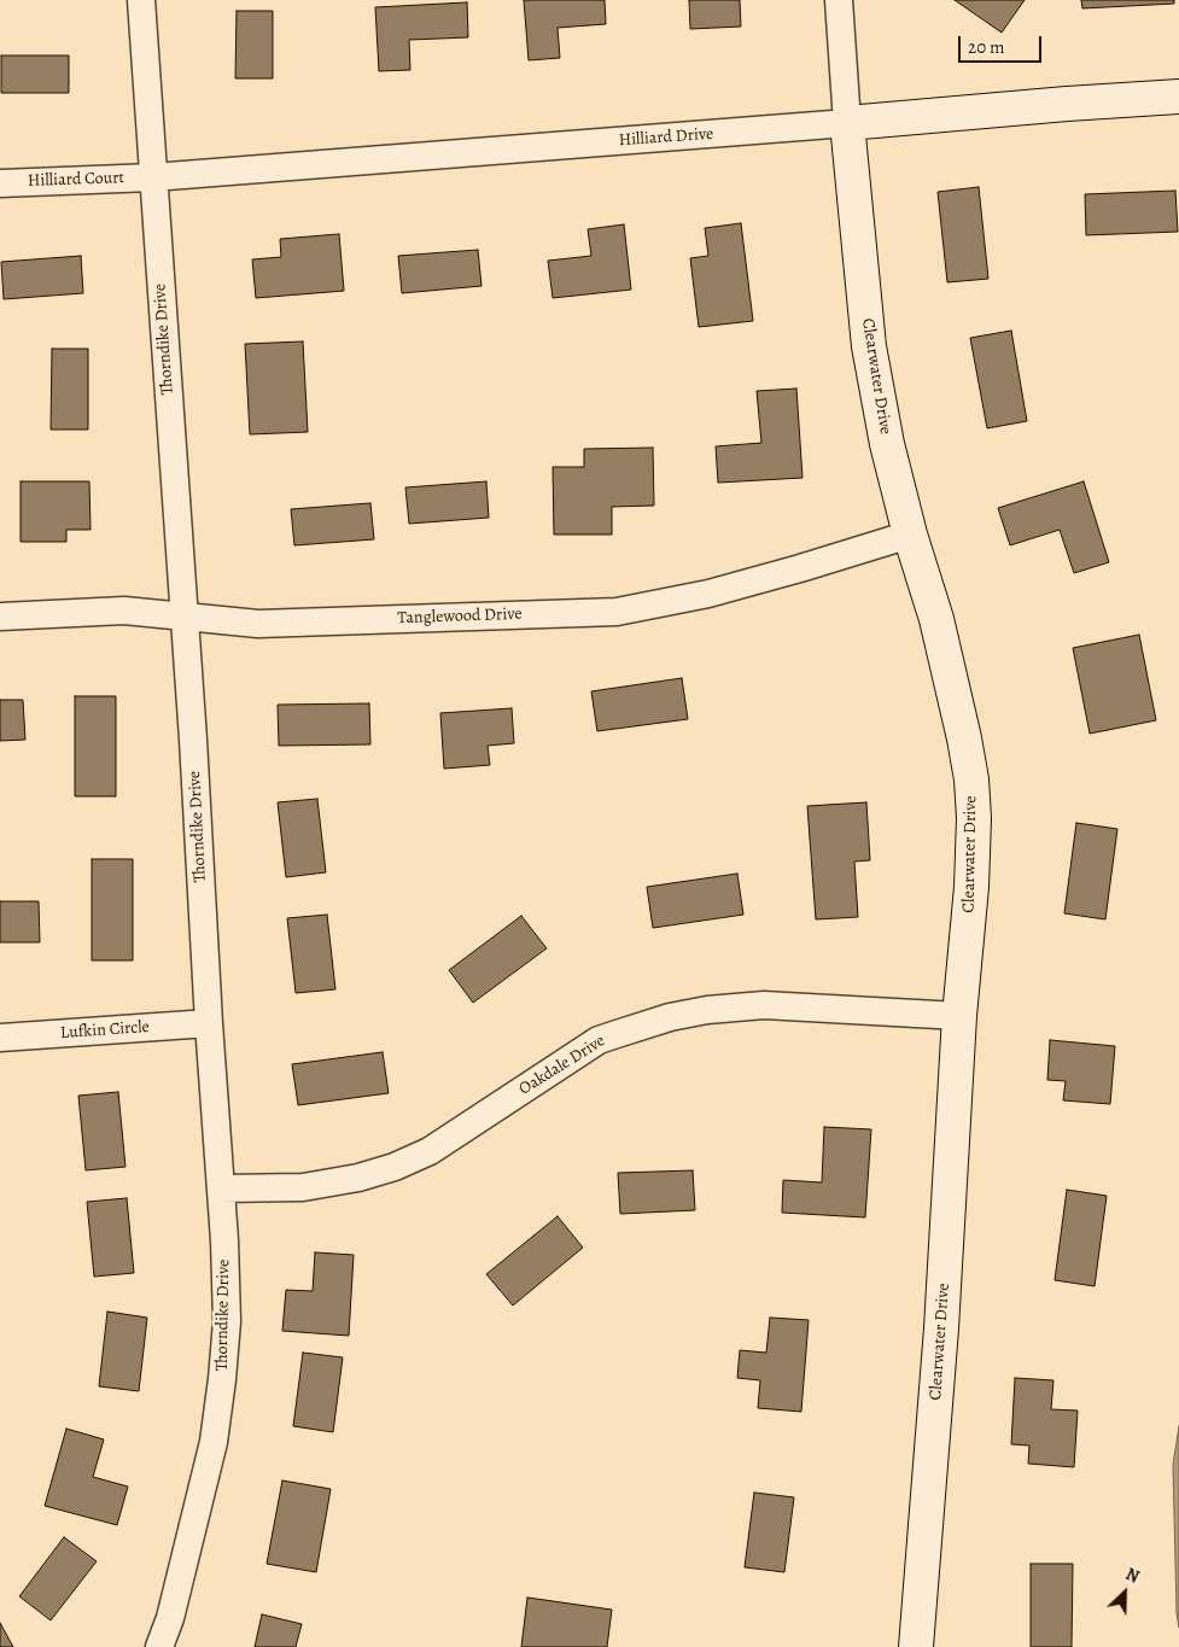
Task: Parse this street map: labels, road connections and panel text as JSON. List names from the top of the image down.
{
  "streets": {
    "street": [
      "Hilliard Drive",
      "Hilliard Court",
      "Thorndike Drive",
      "Clearwater Drive",
      "Tanglewood Drive",
      "Lufkin Circle",
      "Oakdale Drive"
    ]
  },
  "crossings": [
    ["Hilliard Drive", "Hilliard Court"],
    ["Hilliard Drive", "Thorndike Drive"],
    ["Hilliard Drive", "Clearwater Drive"],
    ["Hilliard Court", "Thorndike Drive"],
    ["Thorndike Drive", "Tanglewood Drive"],
    ["Thorndike Drive", "Lufkin Circle"],
    ["Thorndike Drive", "Oakdale Drive"],
    ["Clearwater Drive", "Tanglewood Drive"],
    ["Clearwater Drive", "Oakdale Drive"]
  ],
  "scale_bar": "20 m",
  "north": "top right"
}
